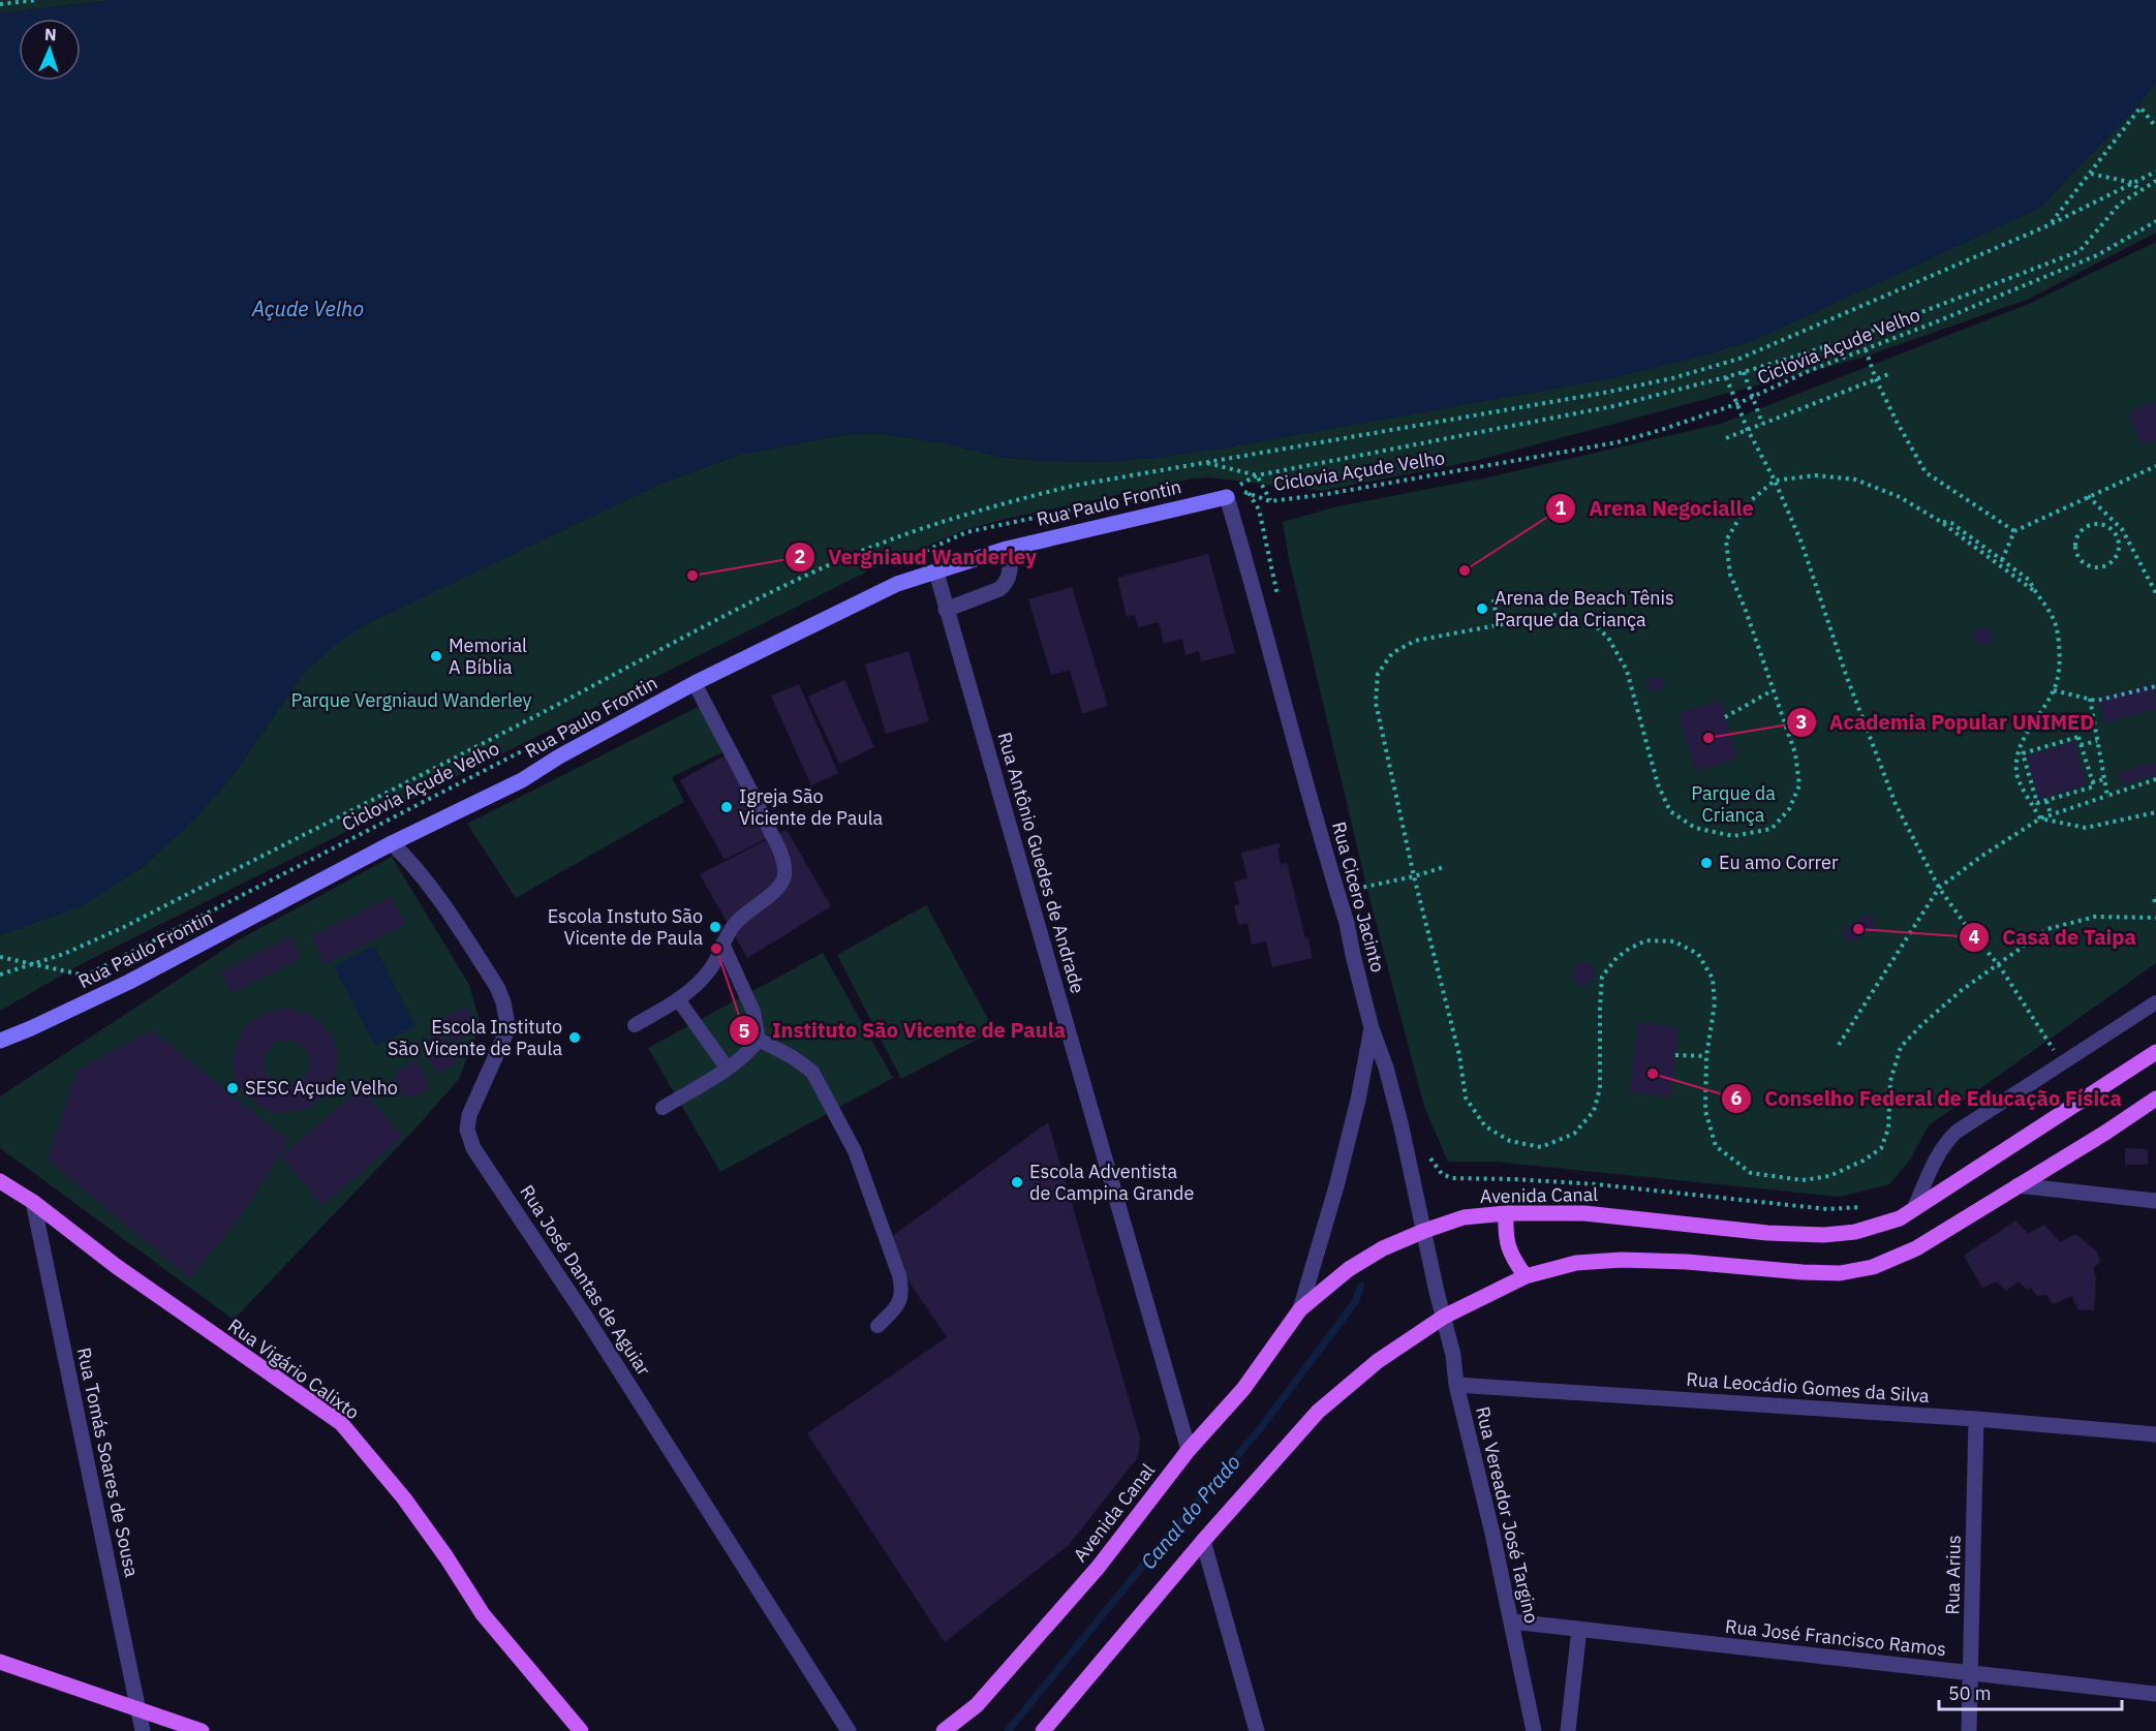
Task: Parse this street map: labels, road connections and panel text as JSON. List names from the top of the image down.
{
  "streets": {
    "main road": ["Rua Paulo Frontin", "Avenida Canal", "Rua Vigário Calixto"],
    "street": [
      "Rua Antônio Guedes de Andrade",
      "Rua Cicero Jacinto",
      "Rua José Dantas de Aguiar",
      "Rua Leocádio Gomes da Silva",
      "Rua Tomás Soares de Sousa",
      "Rua Vereador José Targino",
      "Rua Arius",
      "Rua José Francisco Ramos"
    ],
    "path": ["Ciclovia Açude Velho"]
  },
  "crossings": [
    ["Ciclovia Açude Velho", "Rua Paulo Frontin"],
    ["Ciclovia Açude Velho", "Rua Cicero Jacinto"],
    ["Rua Paulo Frontin", "Rua Antônio Guedes de Andrade"],
    ["Rua Paulo Frontin", "Rua Cicero Jacinto"],
    ["Rua Paulo Frontin", "Rua José Dantas de Aguiar"],
    ["Rua Antônio Guedes de Andrade", "Avenida Canal"],
    ["Rua Cicero Jacinto", "Avenida Canal"],
    ["Avenida Canal", "Rua Vereador José Targino"],
    ["Rua Vigário Calixto", "Rua Tomás Soares de Sousa"],
    ["Rua Leocádio Gomes da Silva", "Rua Vereador José Targino"],
    ["Rua Leocádio Gomes da Silva", "Rua Arius"],
    ["Rua Vereador José Targino", "Rua José Francisco Ramos"],
    ["Rua Arius", "Rua José Francisco Ramos"]
  ],
  "water": ["Açude Velho", "Canal do Prado"],
  "parks": ["Parque Vergniaud Wanderley", "Parque da Criança"],
  "places": [
    "Arena Negocialle",
    "Vergniaud Wanderley",
    "Arena de Beach Tênis Parque da Criança",
    "Memorial A Bíblia",
    "Academia Popular UNIMED",
    "Igreja São Viciente de Paula",
    "Eu amo Correr",
    "Escola Instuto São Vicente de Paula",
    "Casa de Taipa",
    "Instituto São Vicente de Paula",
    "Escola Instituto São Vicente de Paula",
    "Conselho Federal de Educação Física",
    "SESC Açude Velho",
    "Escola Adventista de Campina Grande"
  ],
  "scale_bar": "50 m",
  "north": "top"
}
